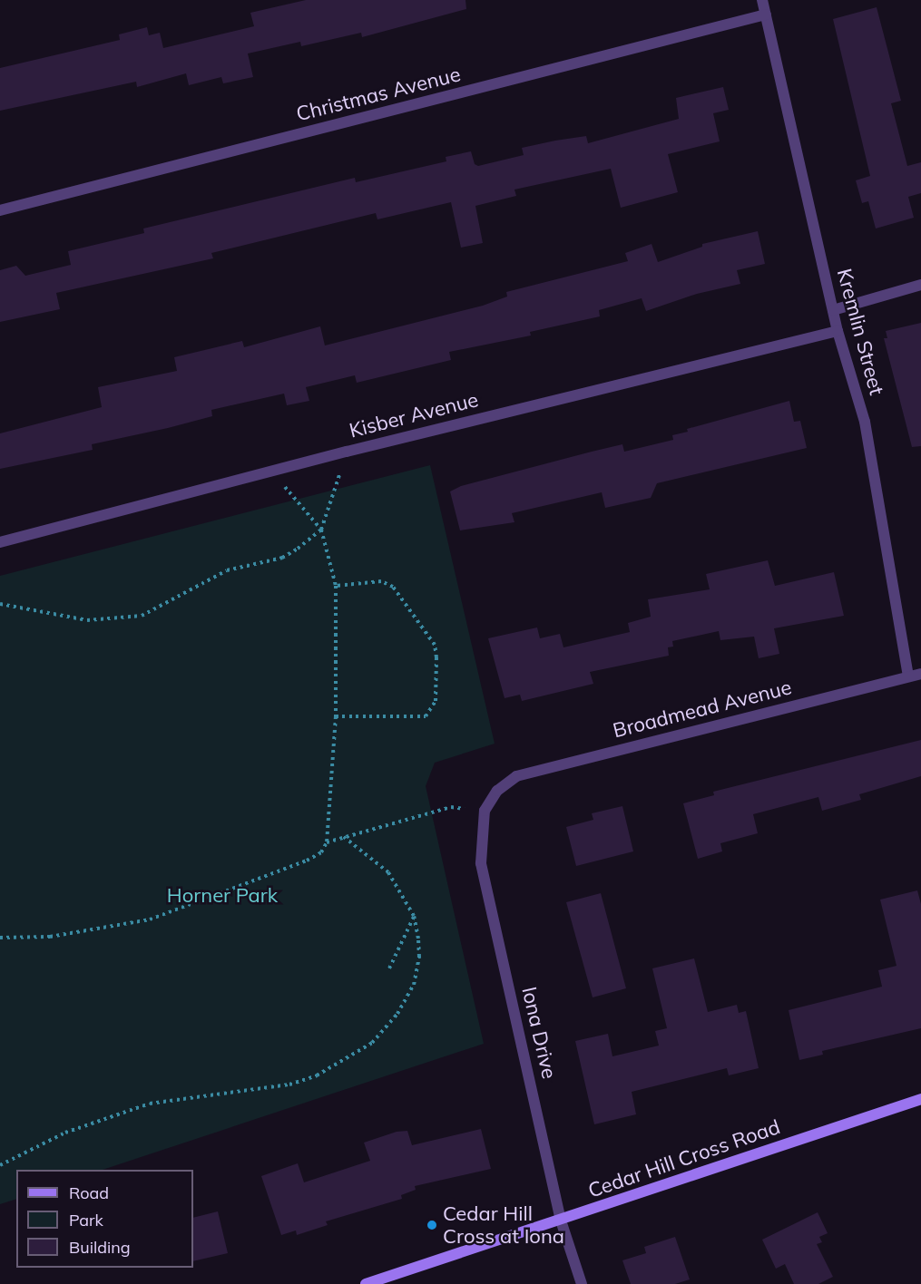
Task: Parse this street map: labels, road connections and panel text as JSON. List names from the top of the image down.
{
  "streets": {
    "main road": ["Cedar Hill Cross Road"],
    "street": [
      "Christmas Avenue",
      "Kremlin Street",
      "Kisber Avenue",
      "Broadmead Avenue",
      "Iona Drive"
    ]
  },
  "crossings": [
    ["Christmas Avenue", "Kremlin Street"],
    ["Kremlin Street", "Kisber Avenue"],
    ["Kremlin Street", "Broadmead Avenue"],
    ["Broadmead Avenue", "Iona Drive"],
    ["Iona Drive", "Cedar Hill Cross Road"]
  ],
  "parks": ["Horner Park"],
  "places": ["Cedar Hill Cross at Iona"],
  "legend": ["Road", "Park", "Building"]
}
